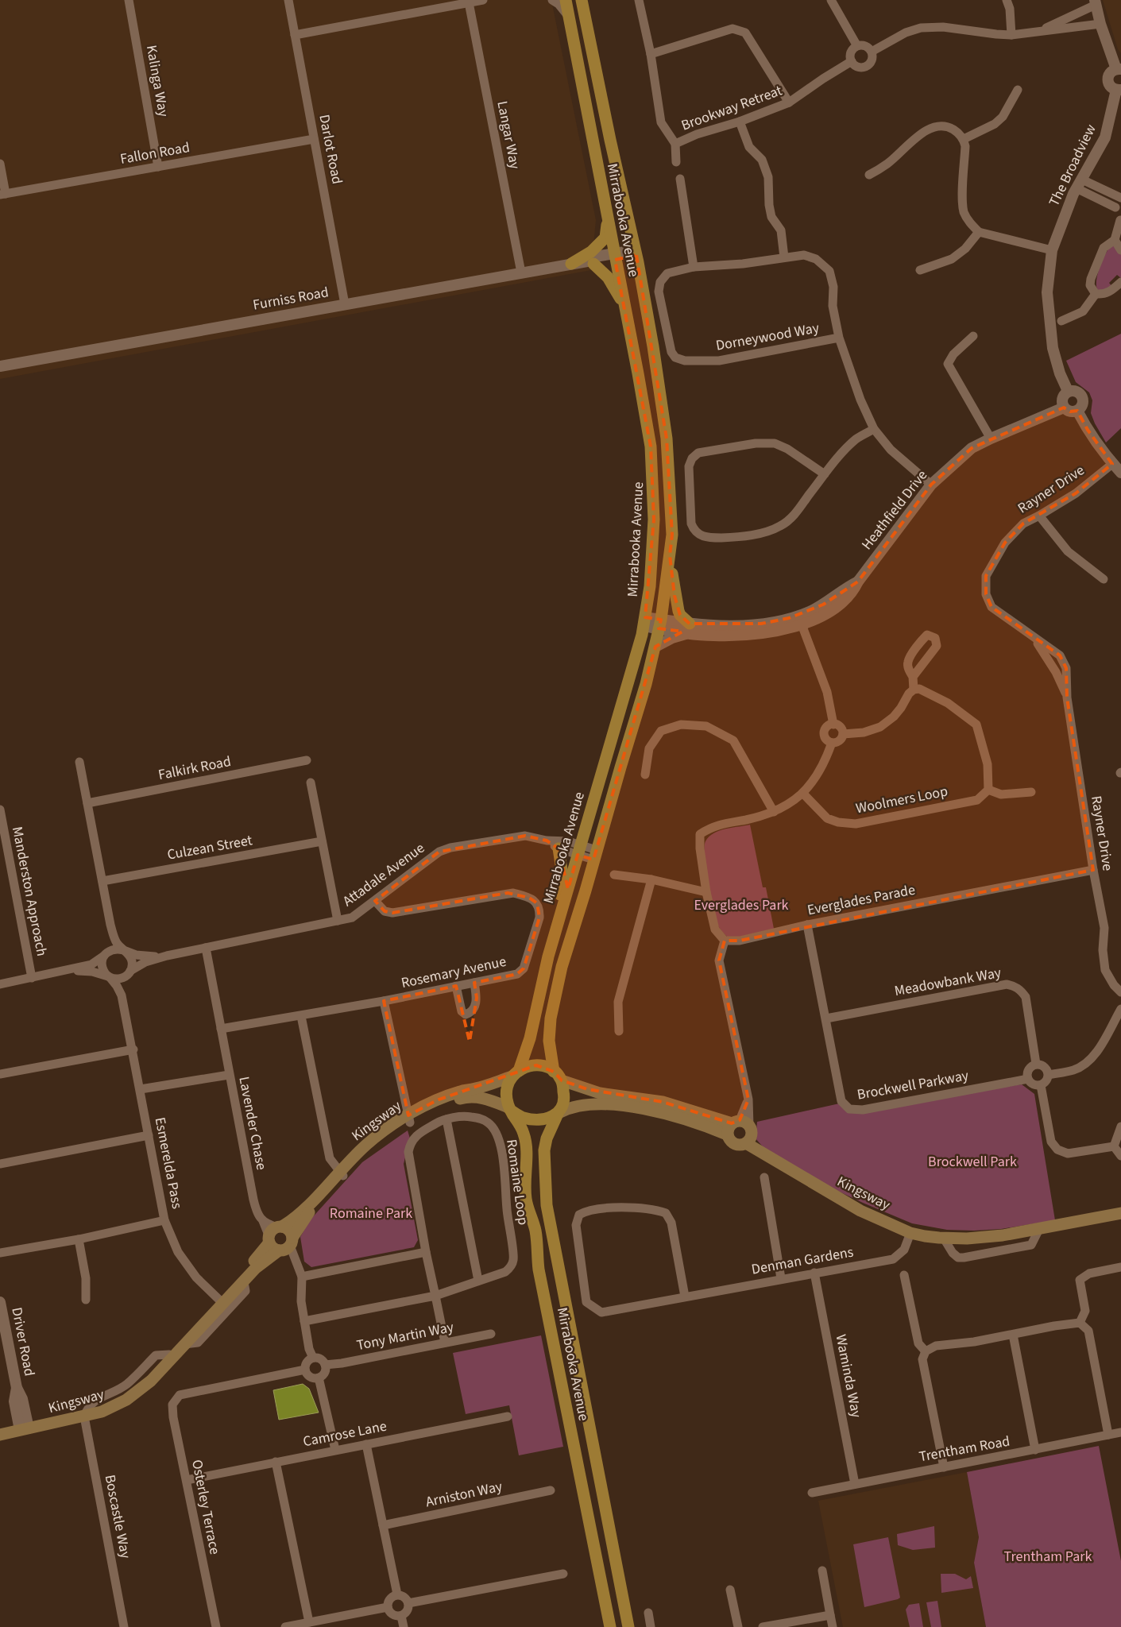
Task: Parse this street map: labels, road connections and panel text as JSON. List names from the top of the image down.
{
  "streets": {
    "main road": ["Mirrabooka Avenue", "Kingsway"],
    "street": [
      "Kalinga Way",
      "Brookway Retreat",
      "Langar Way",
      "Darlot Road",
      "Fallon Road",
      "The Broadview",
      "Furniss Road",
      "Dorneywood Way",
      "Rayner Drive",
      "Heathfield Drive",
      "Falkirk Road",
      "Woolmers Loop",
      "Culzean Street",
      "Attadale Avenue",
      "Manderston Approach",
      "Everglades Parade",
      "Rosemary Avenue",
      "Meadowbank Way",
      "Brockwell Parkway",
      "Lavender Chase",
      "Esmerelda Pass",
      "Romaine Loop",
      "Denman Gardens",
      "Tony Martin Way",
      "Driver Road",
      "Waminda Way",
      "Camrose Lane",
      "Trentham Road",
      "Arniston Way",
      "Osterley Terrace",
      "Boscastle Way"
    ]
  },
  "crossings": [
    ["Kalinga Way", "Fallon Road"],
    ["Langar Way", "Furniss Road"],
    ["Darlot Road", "Fallon Road"],
    ["Darlot Road", "Furniss Road"],
    ["The Broadview", "Heathfield Drive"],
    ["Mirrabooka Avenue", "Furniss Road"],
    ["Mirrabooka Avenue", "Heathfield Drive"],
    ["Mirrabooka Avenue", "Attadale Avenue"],
    ["Mirrabooka Avenue", "Kingsway"],
    ["Dorneywood Way", "Heathfield Drive"],
    ["Rayner Drive", "Everglades Parade"],
    ["Attadale Avenue", "Rosemary Avenue"],
    ["Attadale Avenue", "Lavender Chase"],
    ["Attadale Avenue", "Esmerelda Pass"],
    ["Everglades Parade", "Brockwell Parkway"],
    ["Rosemary Avenue", "Lavender Chase"],
    ["Meadowbank Way", "Brockwell Parkway"],
    ["Kingsway", "Lavender Chase"],
    ["Kingsway", "Esmerelda Pass"],
    ["Kingsway", "Denman Gardens"],
    ["Kingsway", "Driver Road"],
    ["Kingsway", "Boscastle Way"],
    ["Romaine Loop", "Tony Martin Way"],
    ["Denman Gardens", "Waminda Way"],
    ["Tony Martin Way", "Osterley Terrace"],
    ["Waminda Way", "Trentham Road"],
    ["Camrose Lane", "Osterley Terrace"]
  ],
  "parks": [
    "Everglades Park",
    "Brockwell Park",
    "Romaine Park",
    "Trentham Park"
  ]
}
